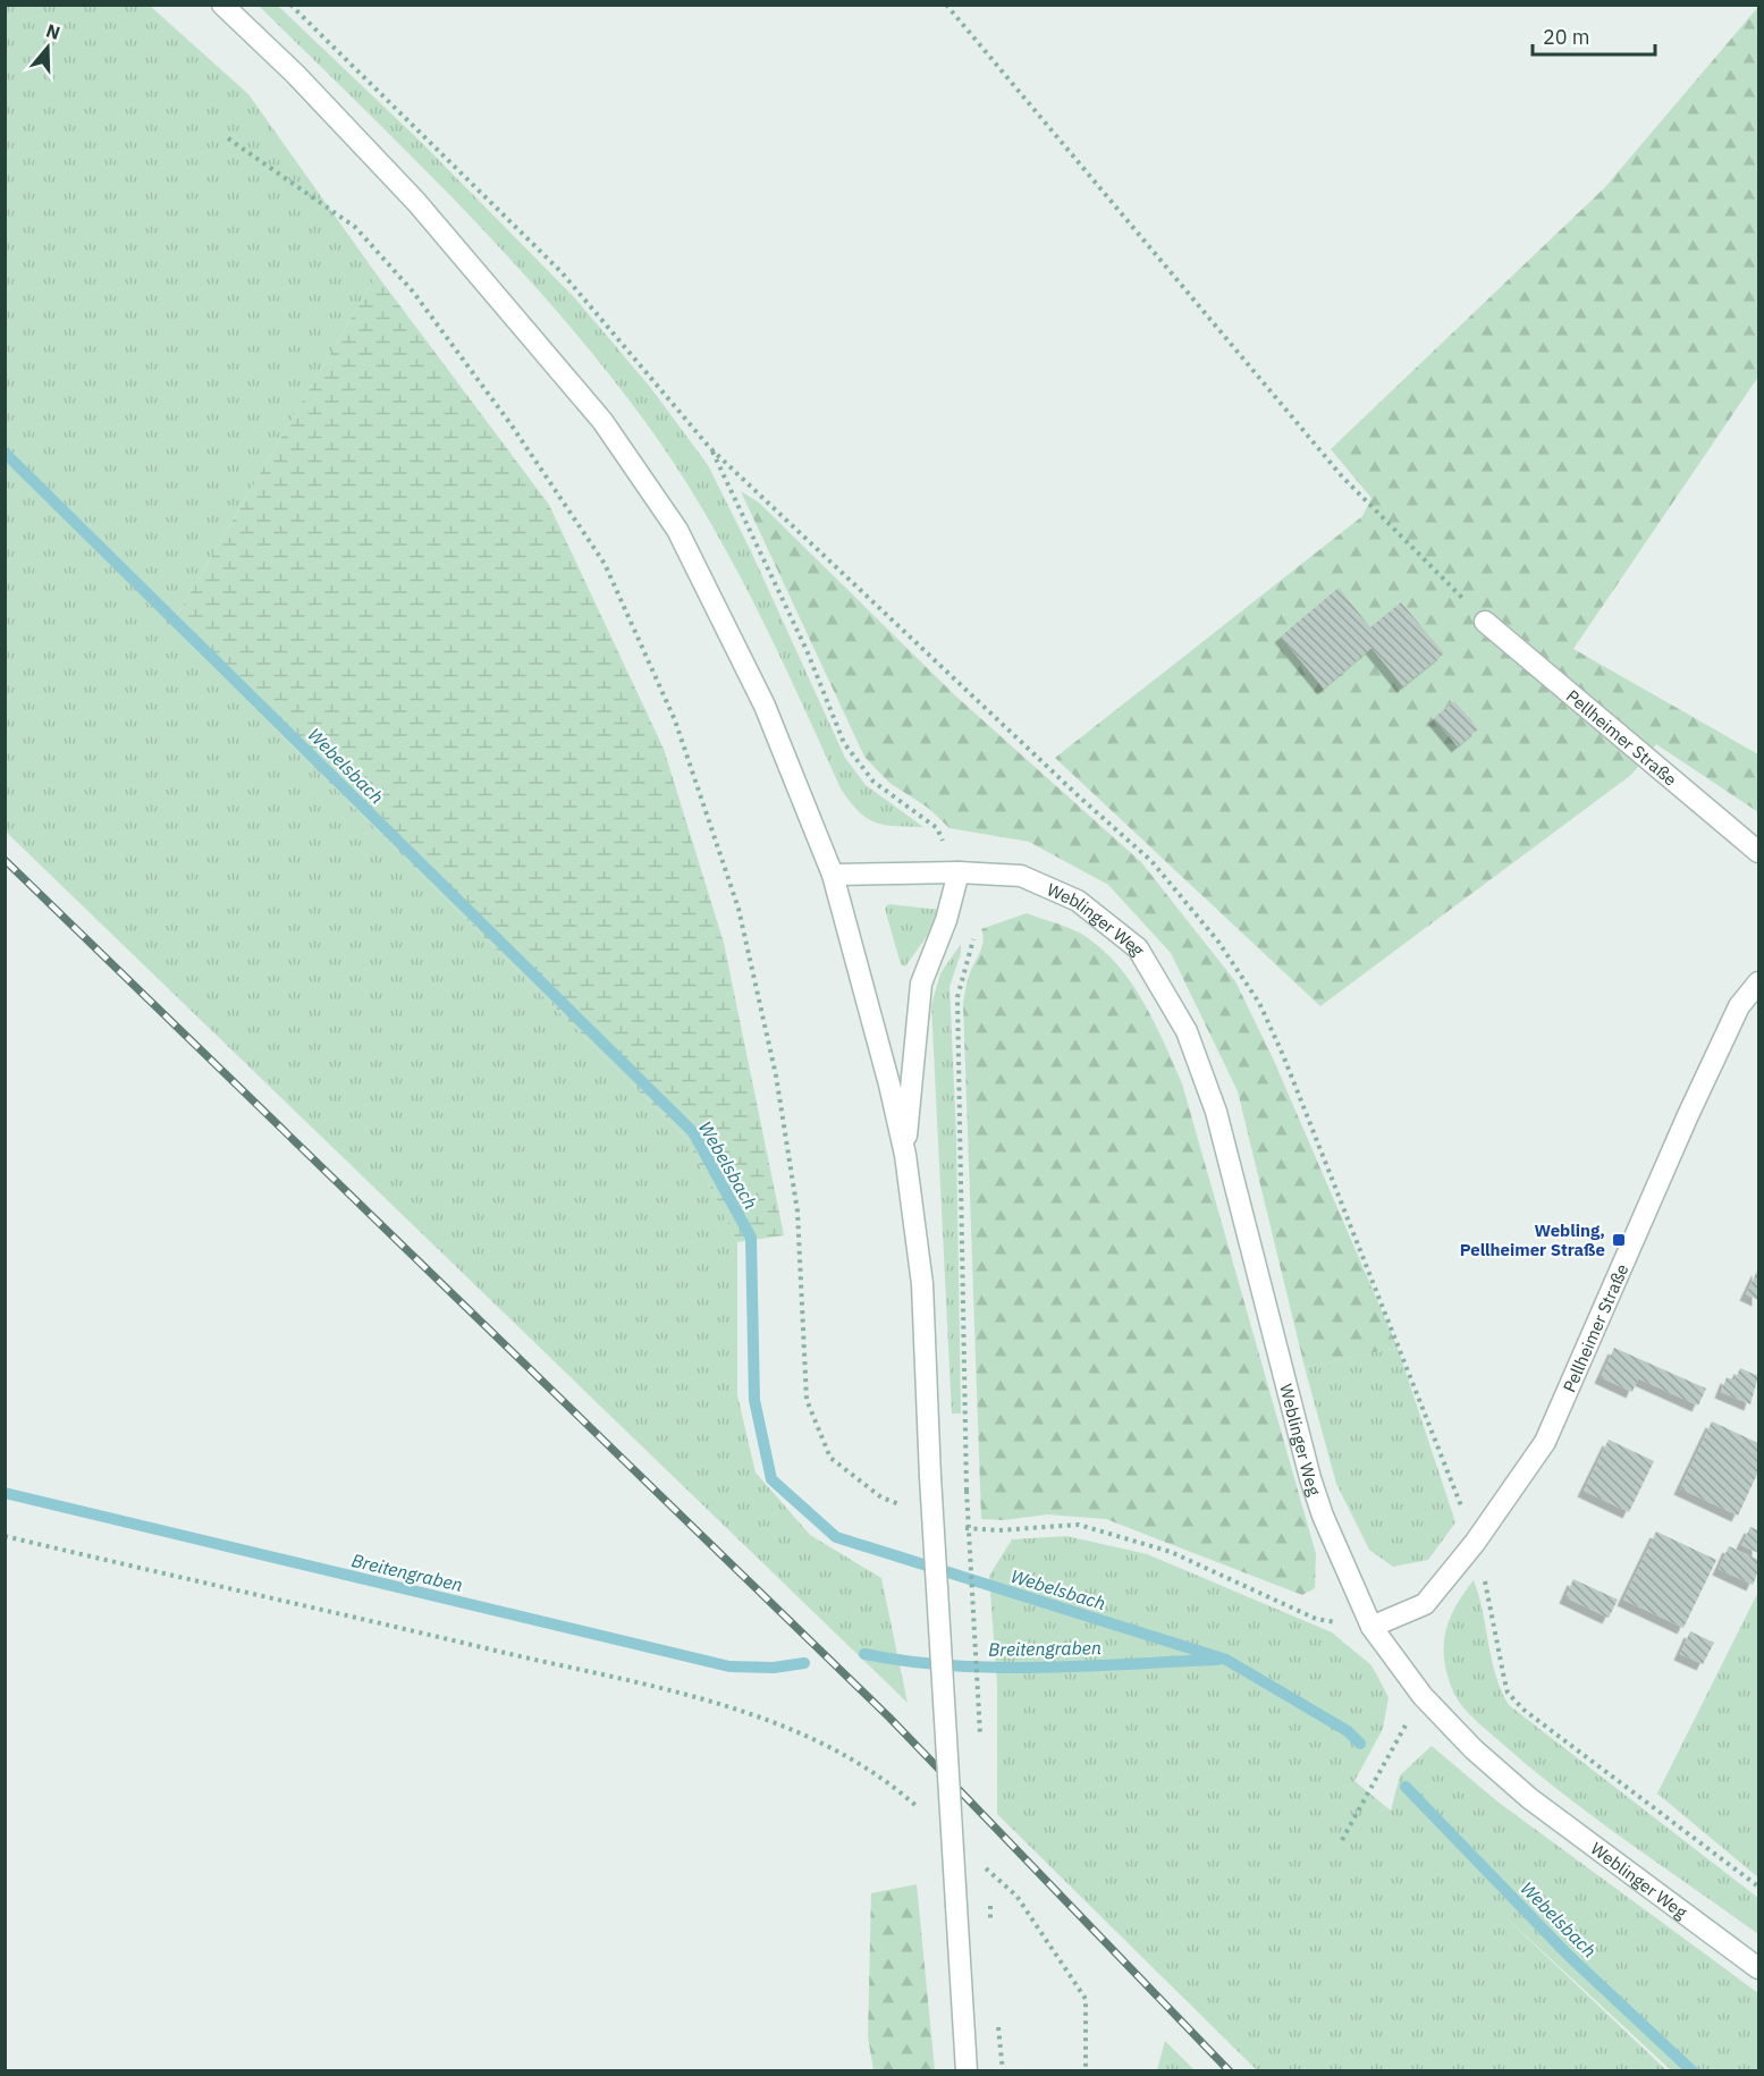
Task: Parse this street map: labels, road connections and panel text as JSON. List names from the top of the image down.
{
  "streets": {
    "street": ["Pellheimer Straße", "Weblinger Weg"]
  },
  "crossings": [
    ["Pellheimer Straße", "Weblinger Weg"]
  ],
  "water": ["Webelsbach", "Breitengraben"],
  "places": {
    "transit": ["Webling, Pellheimer Straße"]
  },
  "scale_bar": "20 m",
  "north": "top"
}
